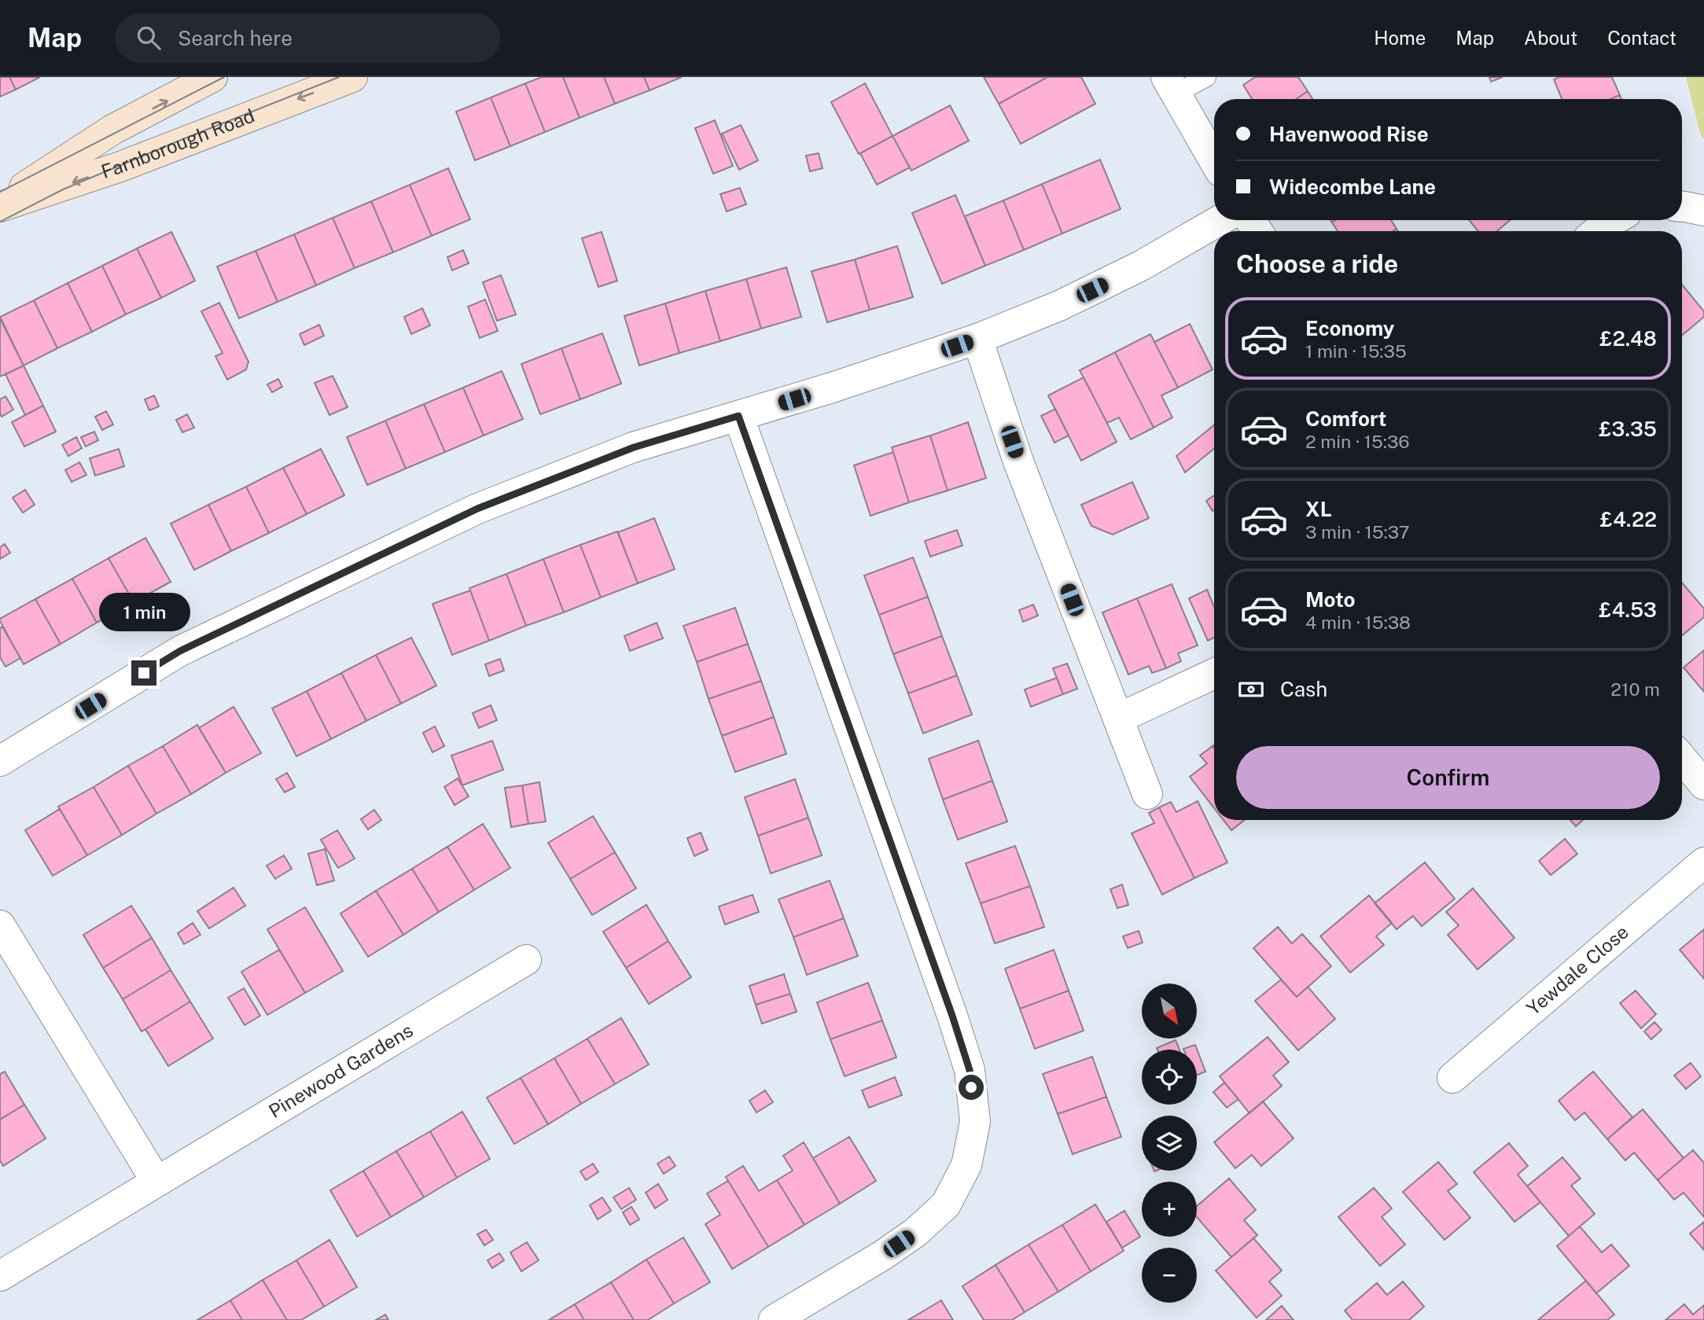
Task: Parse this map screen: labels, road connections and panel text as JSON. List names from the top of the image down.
{
  "streets": {
    "street": ["Farnborough Road", "Yewdale Close", "Pinewood Gardens"]
  },
  "north": "bottom right",
  "page": {
    "header": "Map",
    "search": "Search here",
    "nav": [
      "Home",
      "Map",
      "About",
      "Contact"
    ],
    "banner": ["Havenwood Rise", "Widecombe Lane"],
    "heading": "Choose a ride",
    "list": [
      {
        "name": "Economy",
        "note": "1 min · 15:35",
        "value": "£2.48"
      },
      {
        "name": "Comfort",
        "note": "2 min · 15:36",
        "value": "£3.35"
      },
      {
        "name": "XL",
        "note": "3 min · 15:37",
        "value": "£4.22"
      },
      {
        "name": "Moto",
        "note": "4 min · 15:38",
        "value": "£4.53"
      }
    ],
    "bubble": "1 min",
    "pay": ["Cash", "210 m"],
    "buttons": "Confirm",
    "map_buttons": ["+", "−"]
  }
}
